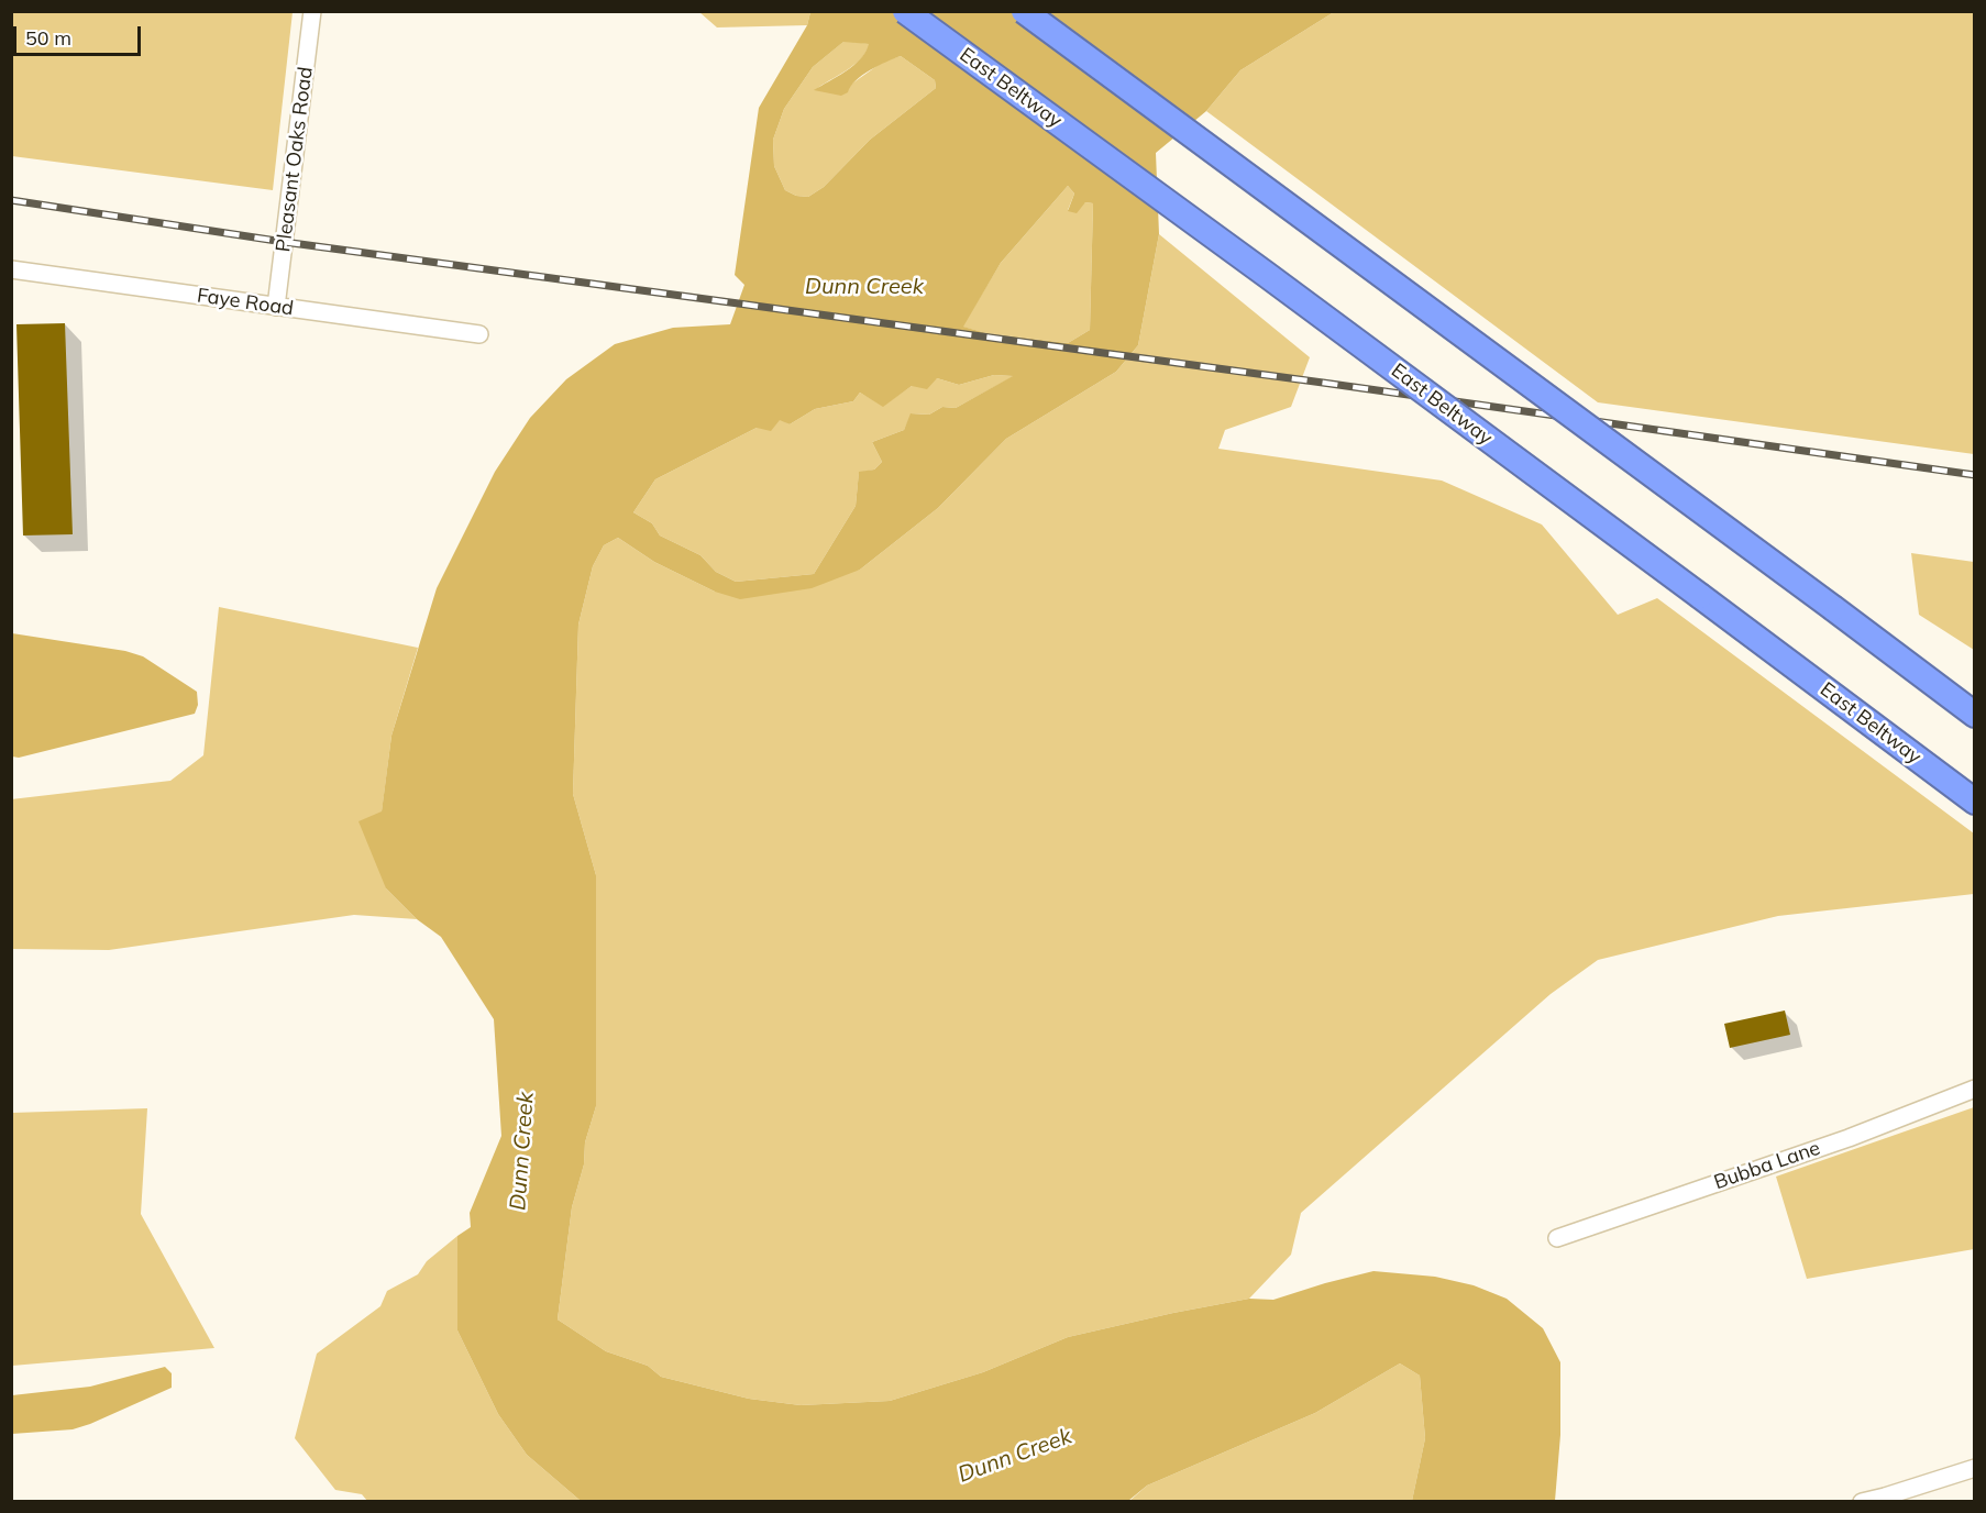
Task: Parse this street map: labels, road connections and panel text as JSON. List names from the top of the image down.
{
  "streets": {
    "highway": ["East Beltway"],
    "street": ["Pleasant Oaks Road", "Faye Road", "Bubba Lane"]
  },
  "crossings": [
    ["Pleasant Oaks Road", "Faye Road"]
  ],
  "water": ["Dunn Creek"],
  "scale_bar": "50 m"
}
